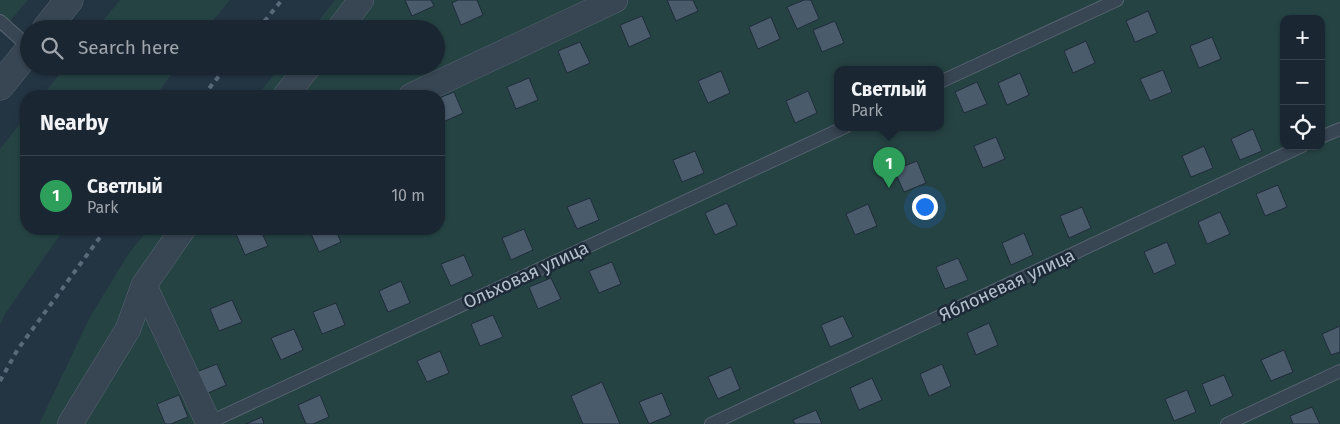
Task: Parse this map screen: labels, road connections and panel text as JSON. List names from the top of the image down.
{
  "streets": {
    "lane": ["Ольховая улица", "Яблоневая улица"]
  },
  "page": {
    "map_buttons": ["+", "−"],
    "search": "Search here",
    "popup": ["Светлый", "Park"],
    "heading": "Nearby",
    "pins": "1",
    "list": [
      {
        "mark": "1",
        "name": "Светлый",
        "note": "Park",
        "value": "10 m"
      }
    ]
  }
}
